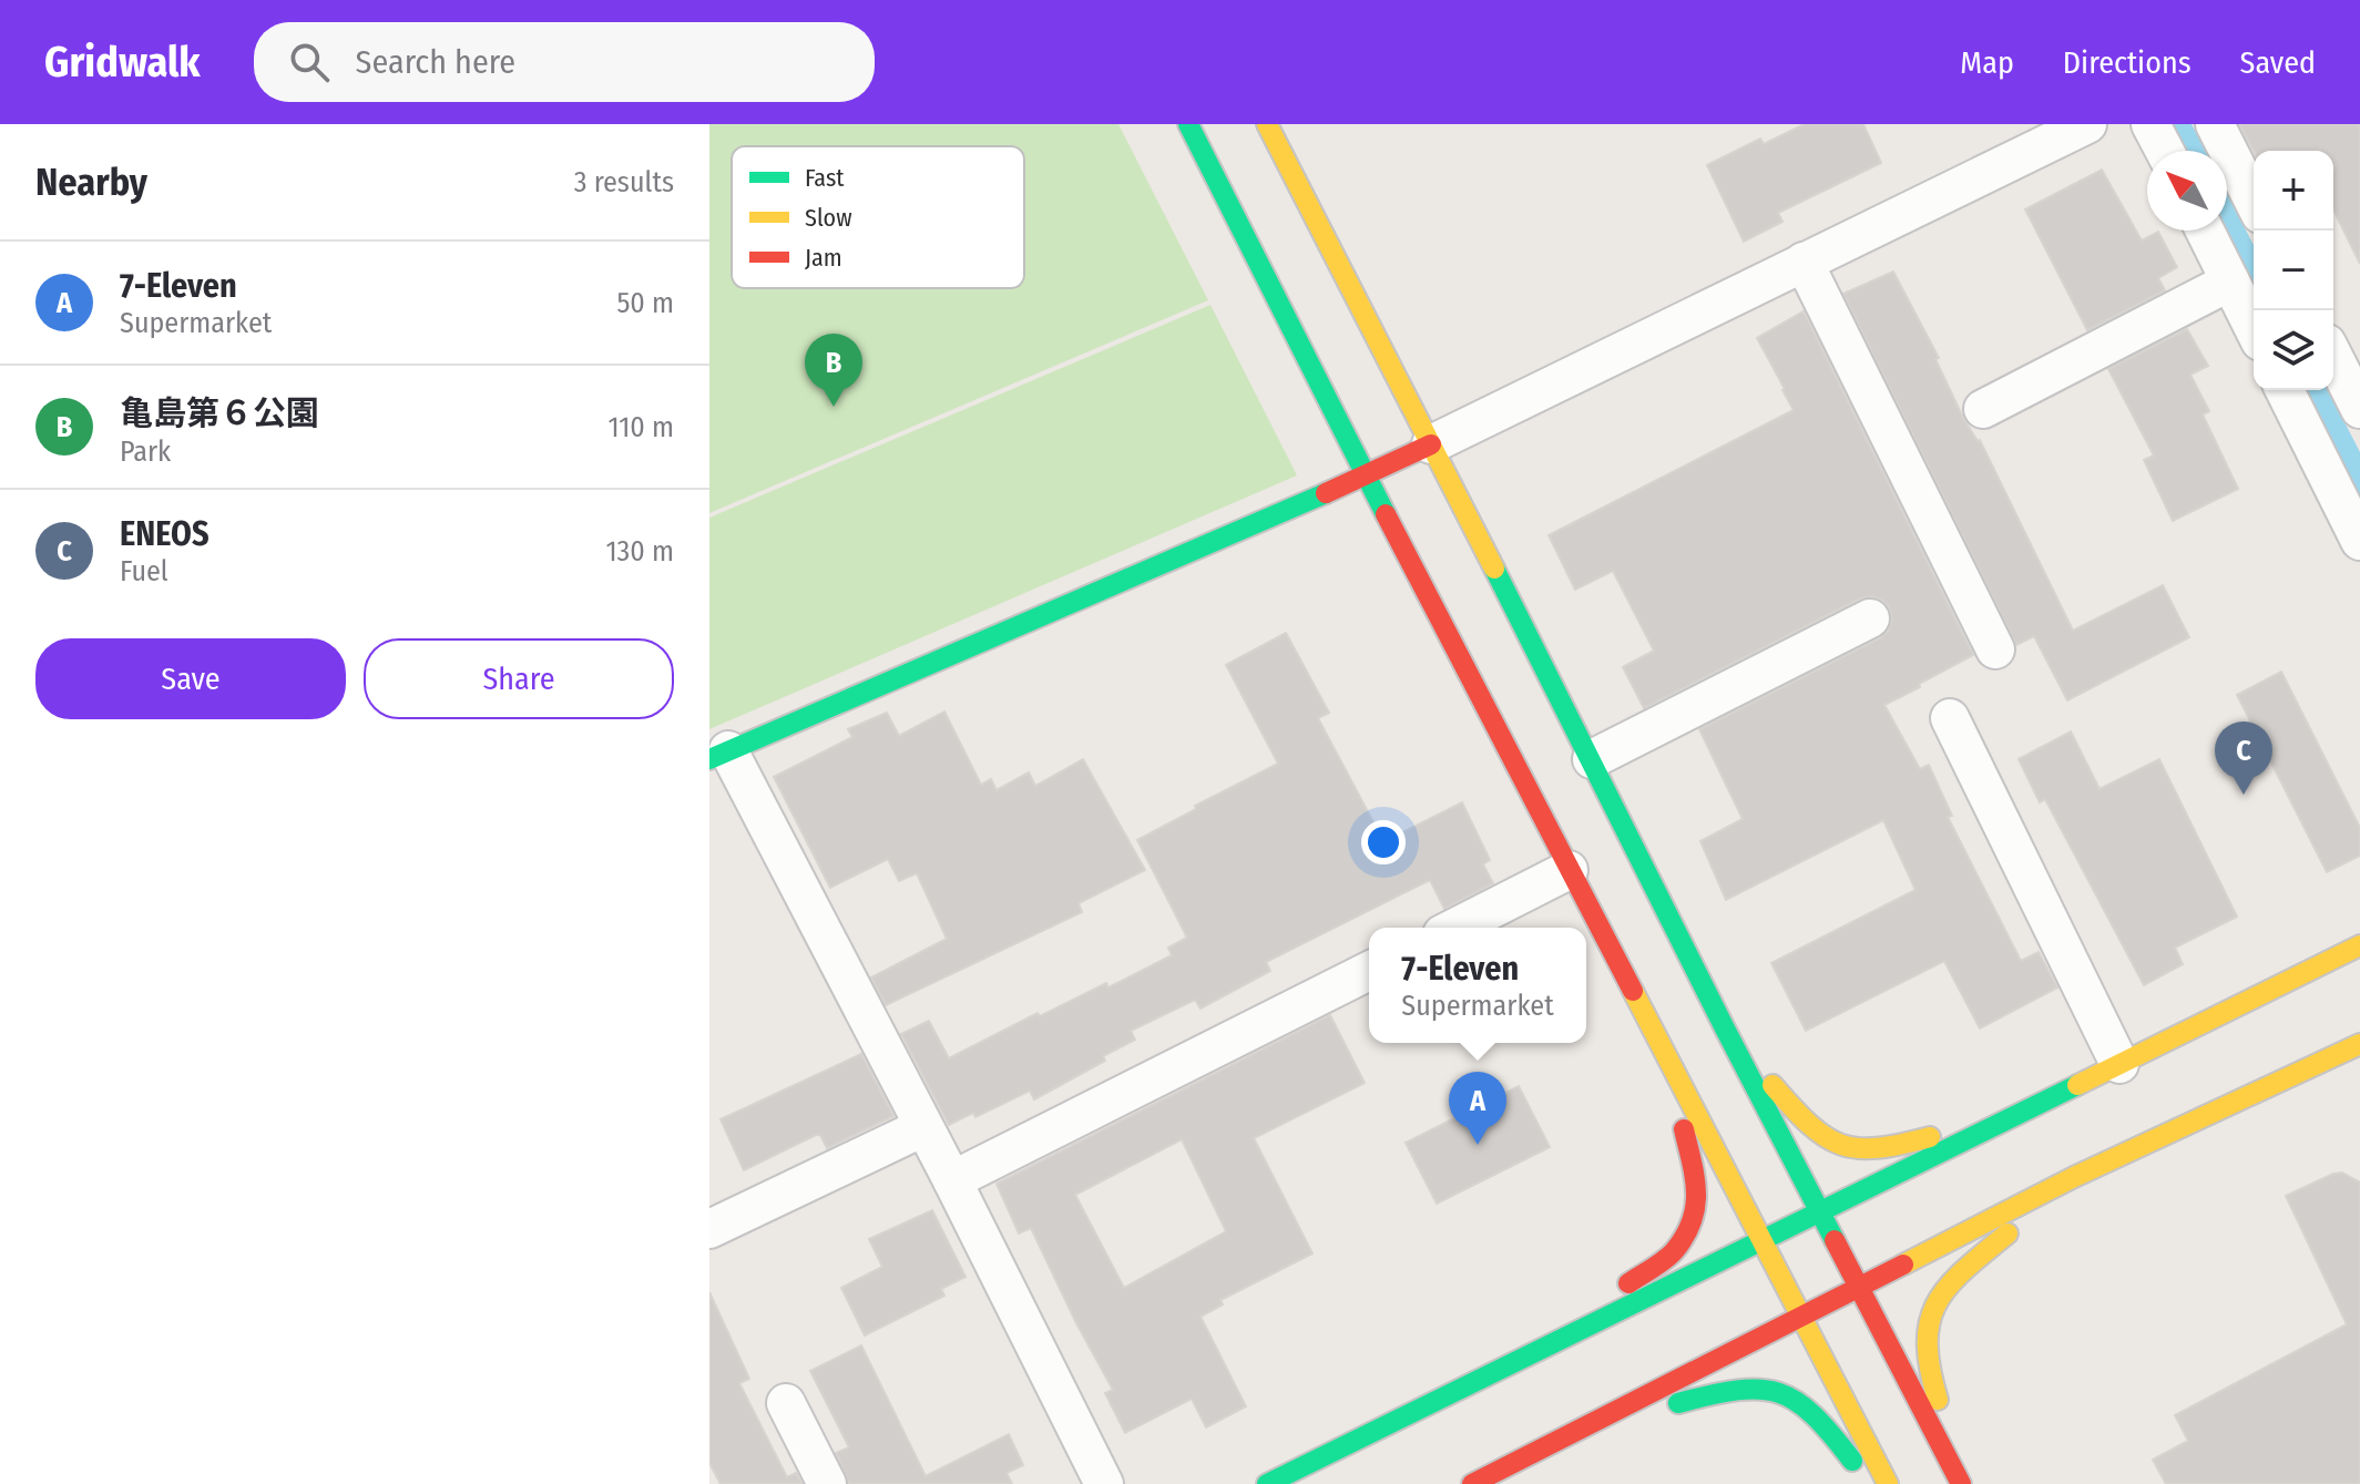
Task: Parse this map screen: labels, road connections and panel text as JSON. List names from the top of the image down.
{
  "legend": ["Fast", "Slow", "Jam"],
  "north": "top left",
  "page": {
    "header": "Gridwalk",
    "search": "Search here",
    "nav": ["Map", "Directions", "Saved"],
    "heading": ["Nearby", "3 results"],
    "map_buttons": ["+", "−"],
    "list": [
      {
        "mark": "A",
        "name": "7-Eleven",
        "note": "Supermarket",
        "value": "50 m"
      },
      {
        "mark": "B",
        "name": "亀島第６公園",
        "note": "Park",
        "value": "110 m"
      },
      {
        "mark": "C",
        "name": "ENEOS",
        "note": "Fuel",
        "value": "130 m"
      }
    ],
    "pins": ["B", "C", "A"],
    "buttons": ["Save", "Share"],
    "popup": ["7-Eleven", "Supermarket"]
  }
}
